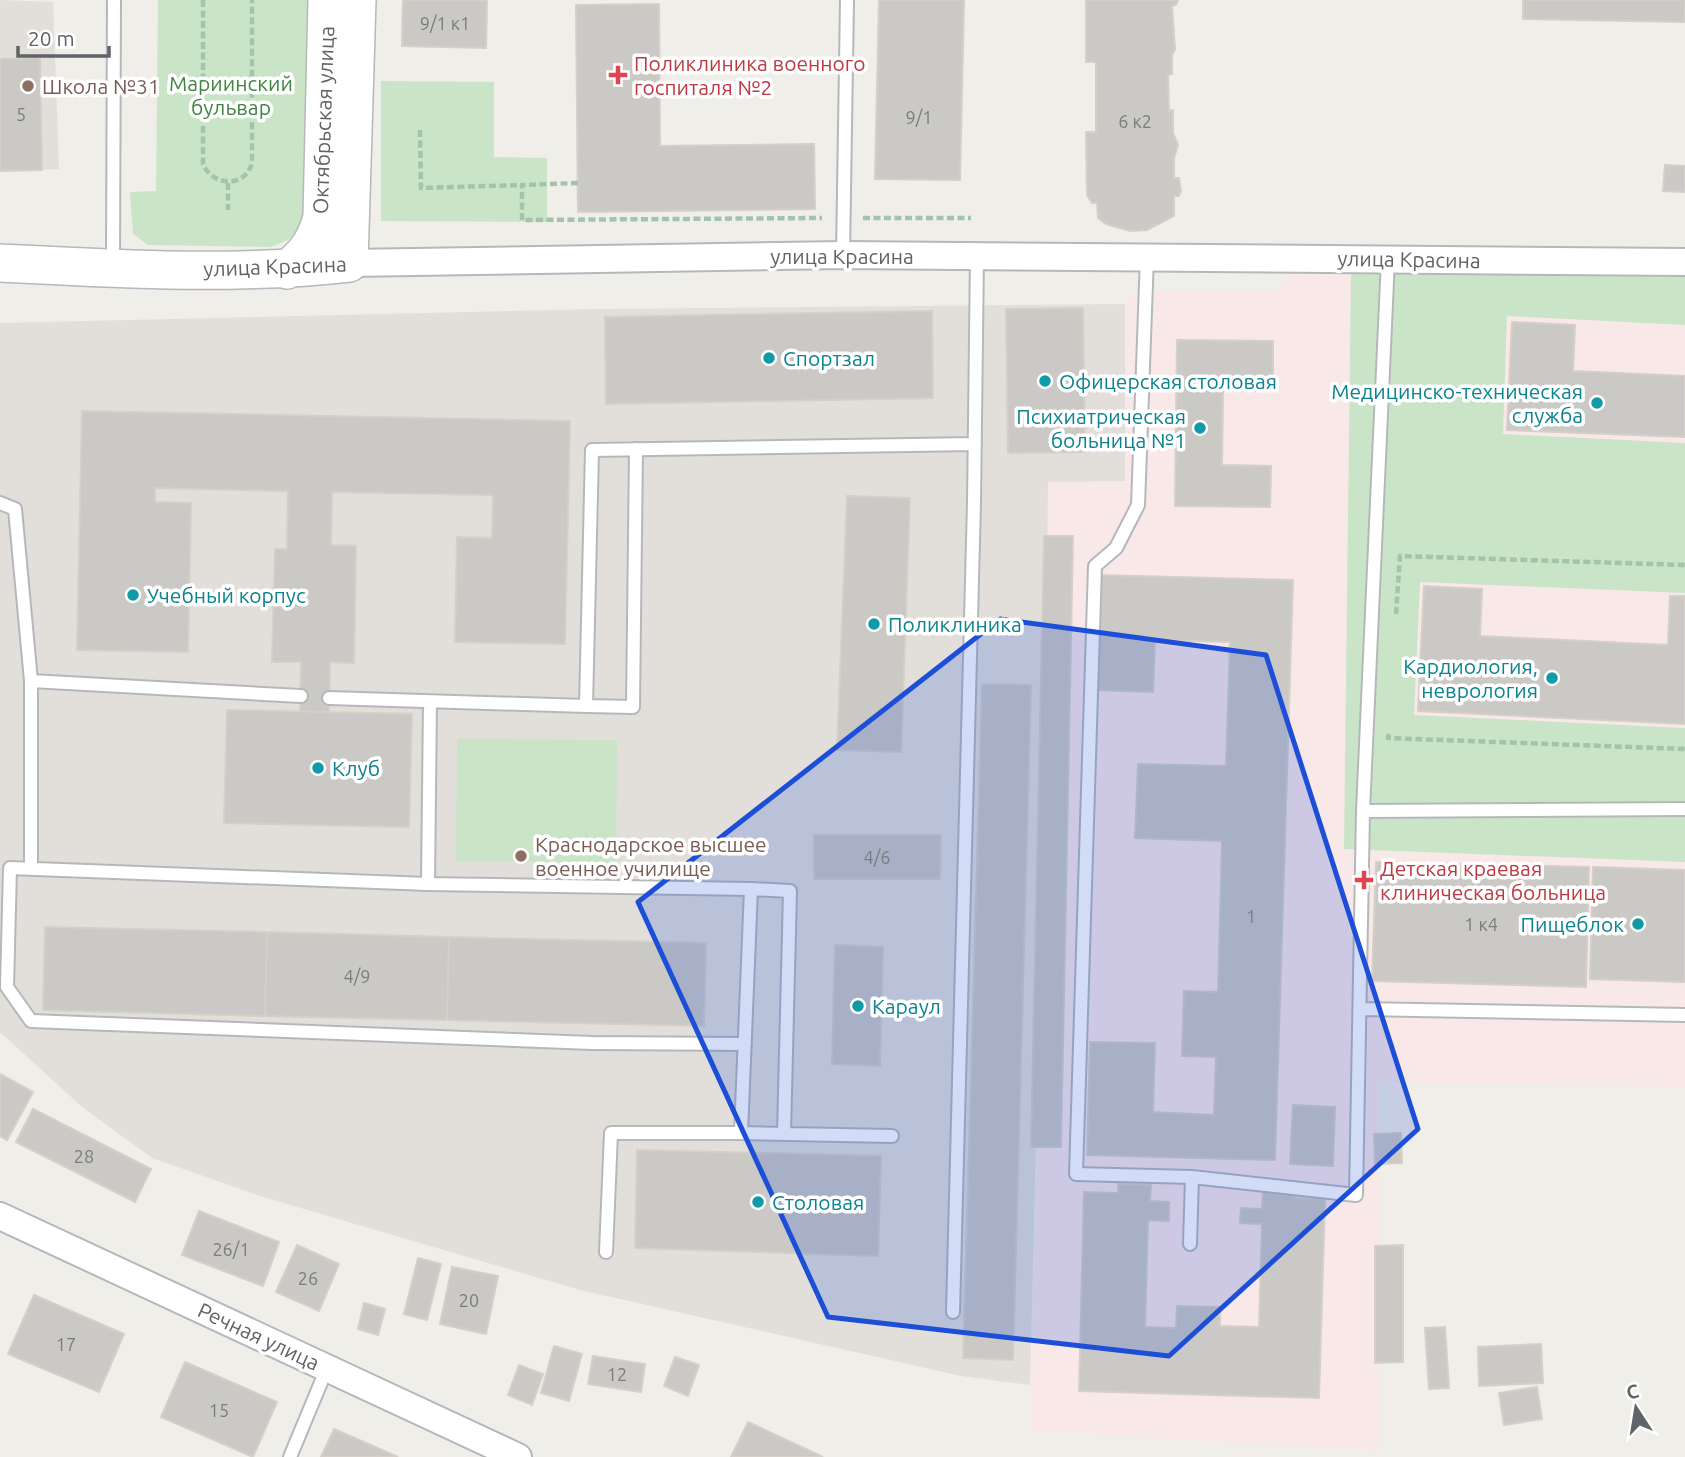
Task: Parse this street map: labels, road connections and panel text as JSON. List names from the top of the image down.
{
  "streets": {
    "main road": ["Октябрьская улица", "улица Красина"],
    "street": ["Речная улица"]
  },
  "crossings": [
    ["Октябрьская улица", "улица Красина"]
  ],
  "parks": ["Мариинский бульвар"],
  "places": {
    "health": ["Поликлиника военного госпиталя №2", "Детская краевая клиническая больница"],
    "other": [
      "Школа №31",
      "Спортзал",
      "Офицерская столовая",
      "Медицинско-техническая служба",
      "Психиатрическая больница №1",
      "Учебный корпус",
      "Поликлиника",
      "Кардиология, неврология",
      "Клуб",
      "Краснодарское высшее военное училище",
      "Пищеблок",
      "Караул",
      "Столовая"
    ]
  },
  "house_numbers": [
    "9/1 к1",
    "5",
    "9/1",
    "6 к2",
    "4/6",
    "1",
    "1 к4",
    "4/9",
    "28",
    "26/1",
    "26",
    "20",
    "17",
    "12",
    "15"
  ],
  "scale_bar": "20 m",
  "north": "top"
}
